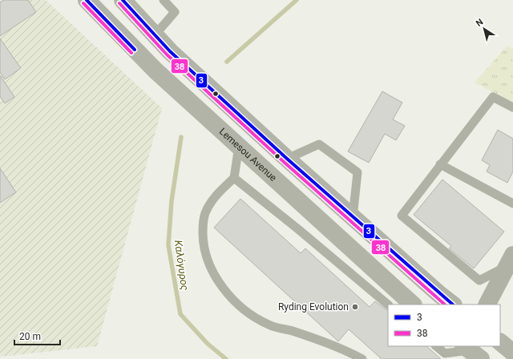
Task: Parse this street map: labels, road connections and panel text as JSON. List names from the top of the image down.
{
  "streets": {
    "main road": ["Lemesou Avenue"]
  },
  "water": ["Καλόγυρος"],
  "places": ["Ryding Evolution"],
  "lines": ["transit line 3", "transit line 38"],
  "legend": ["3", "38"],
  "scale_bar": "20 m",
  "north": "top left"
}
